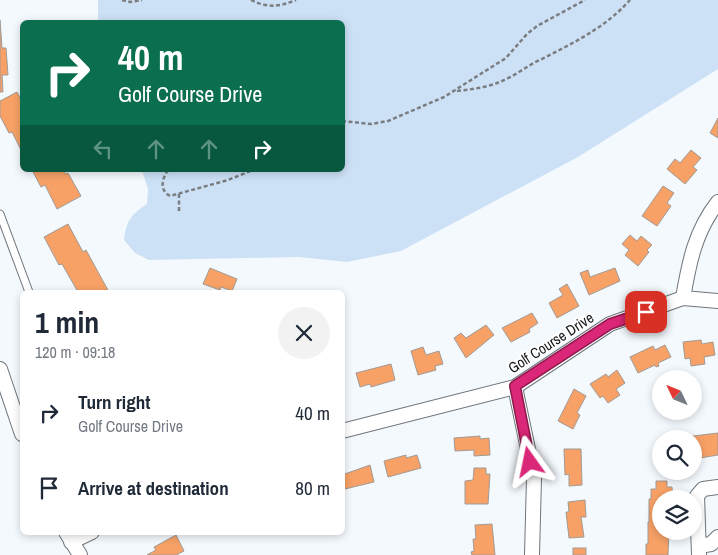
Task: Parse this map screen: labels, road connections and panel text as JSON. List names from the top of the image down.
{
  "streets": {
    "street": ["Golf Course Drive"]
  },
  "north": "top left",
  "page": {
    "turn": ["40 m", "Golf Course Drive"],
    "heading": ["1 min", "120 m · 09:18"],
    "list": [
      {
        "name": "Turn right",
        "note": "Golf Course Drive",
        "value": "40 m"
      },
      {
        "name": "Arrive at destination",
        "value": "80 m"
      }
    ]
  }
}
